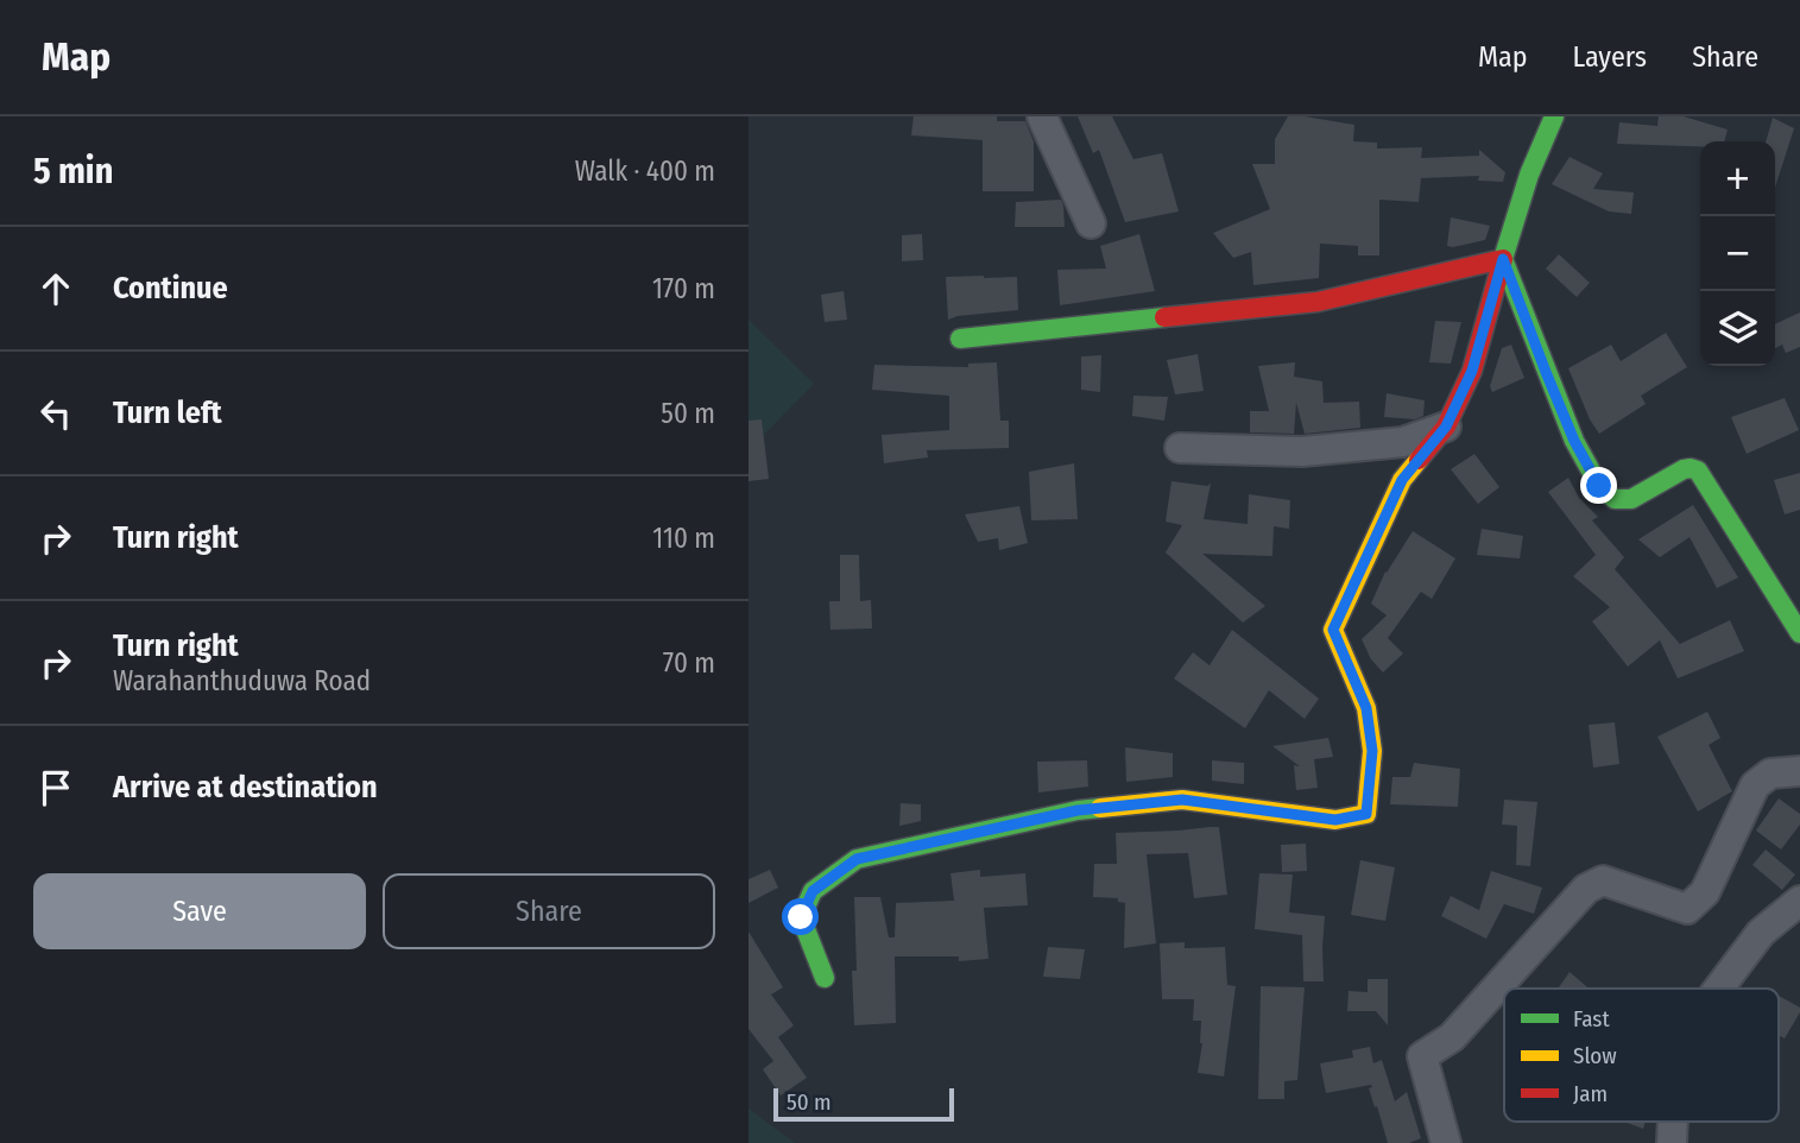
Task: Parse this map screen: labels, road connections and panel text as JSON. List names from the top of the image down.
{
  "legend": ["Fast", "Slow", "Jam"],
  "scale_bar": "50 m",
  "page": {
    "header": "Map",
    "nav": ["Map", "Layers", "Share"],
    "heading": ["5 min", "Walk · 400 m"],
    "map_buttons": ["+", "−"],
    "list": [
      ["Continue", "170 m"],
      ["Turn left", "50 m"],
      ["Turn right", "110 m"],
      ["Turn right", "Warahanthuduwa Road", "70 m"],
      "Arrive at destination"
    ],
    "buttons": ["Save", "Share"],
    "scale": "50 m"
  }
}
